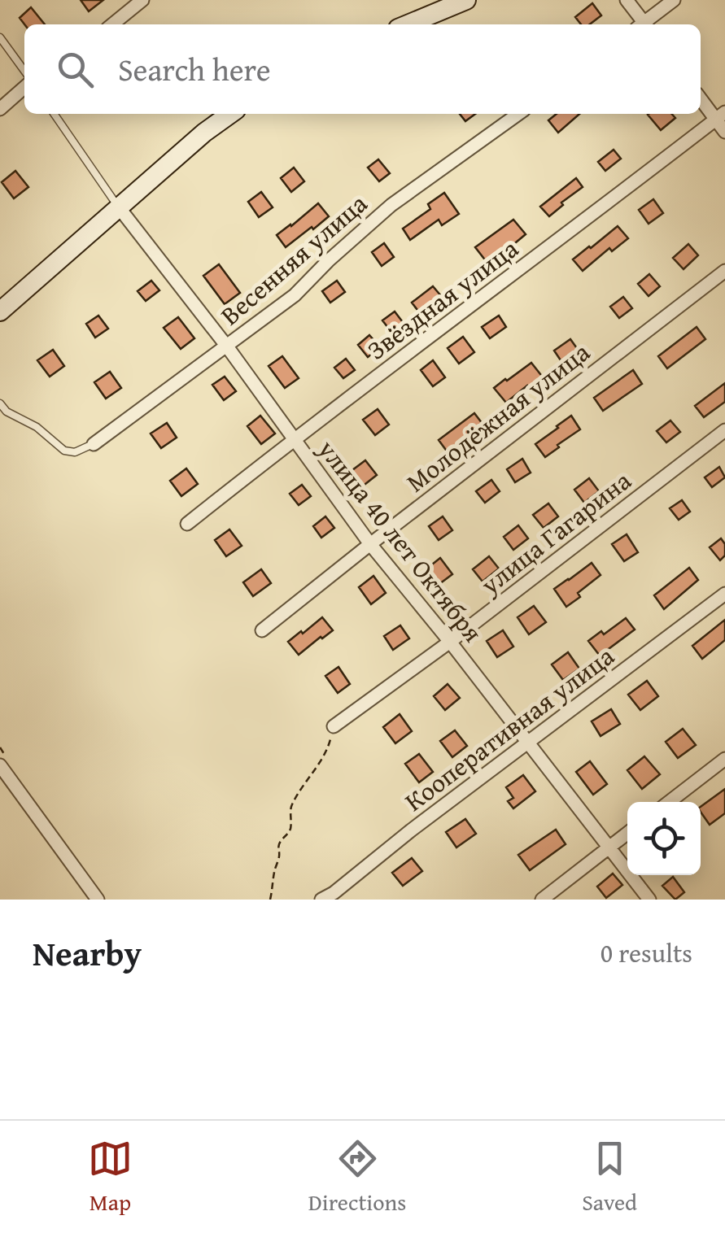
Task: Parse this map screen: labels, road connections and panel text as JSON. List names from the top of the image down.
{
  "streets": {
    "street": [
      "Весенняя улица",
      "Звёздная улица",
      "Молодёжная улица",
      "улица Гагарина",
      "улица 40 лет Октября",
      "Кооперативная улица"
    ]
  },
  "crossings": [
    ["Весенняя улица", "улица 40 лет Октября"],
    ["Звёздная улица", "улица 40 лет Октября"],
    ["Молодёжная улица", "улица 40 лет Октября"],
    ["улица Гагарина", "улица 40 лет Октября"],
    ["улица 40 лет Октября", "Кооперативная улица"]
  ],
  "page": {
    "search": "Search here",
    "heading": ["Nearby", "0 results"],
    "nav": ["Map", "Directions", "Saved"]
  }
}
